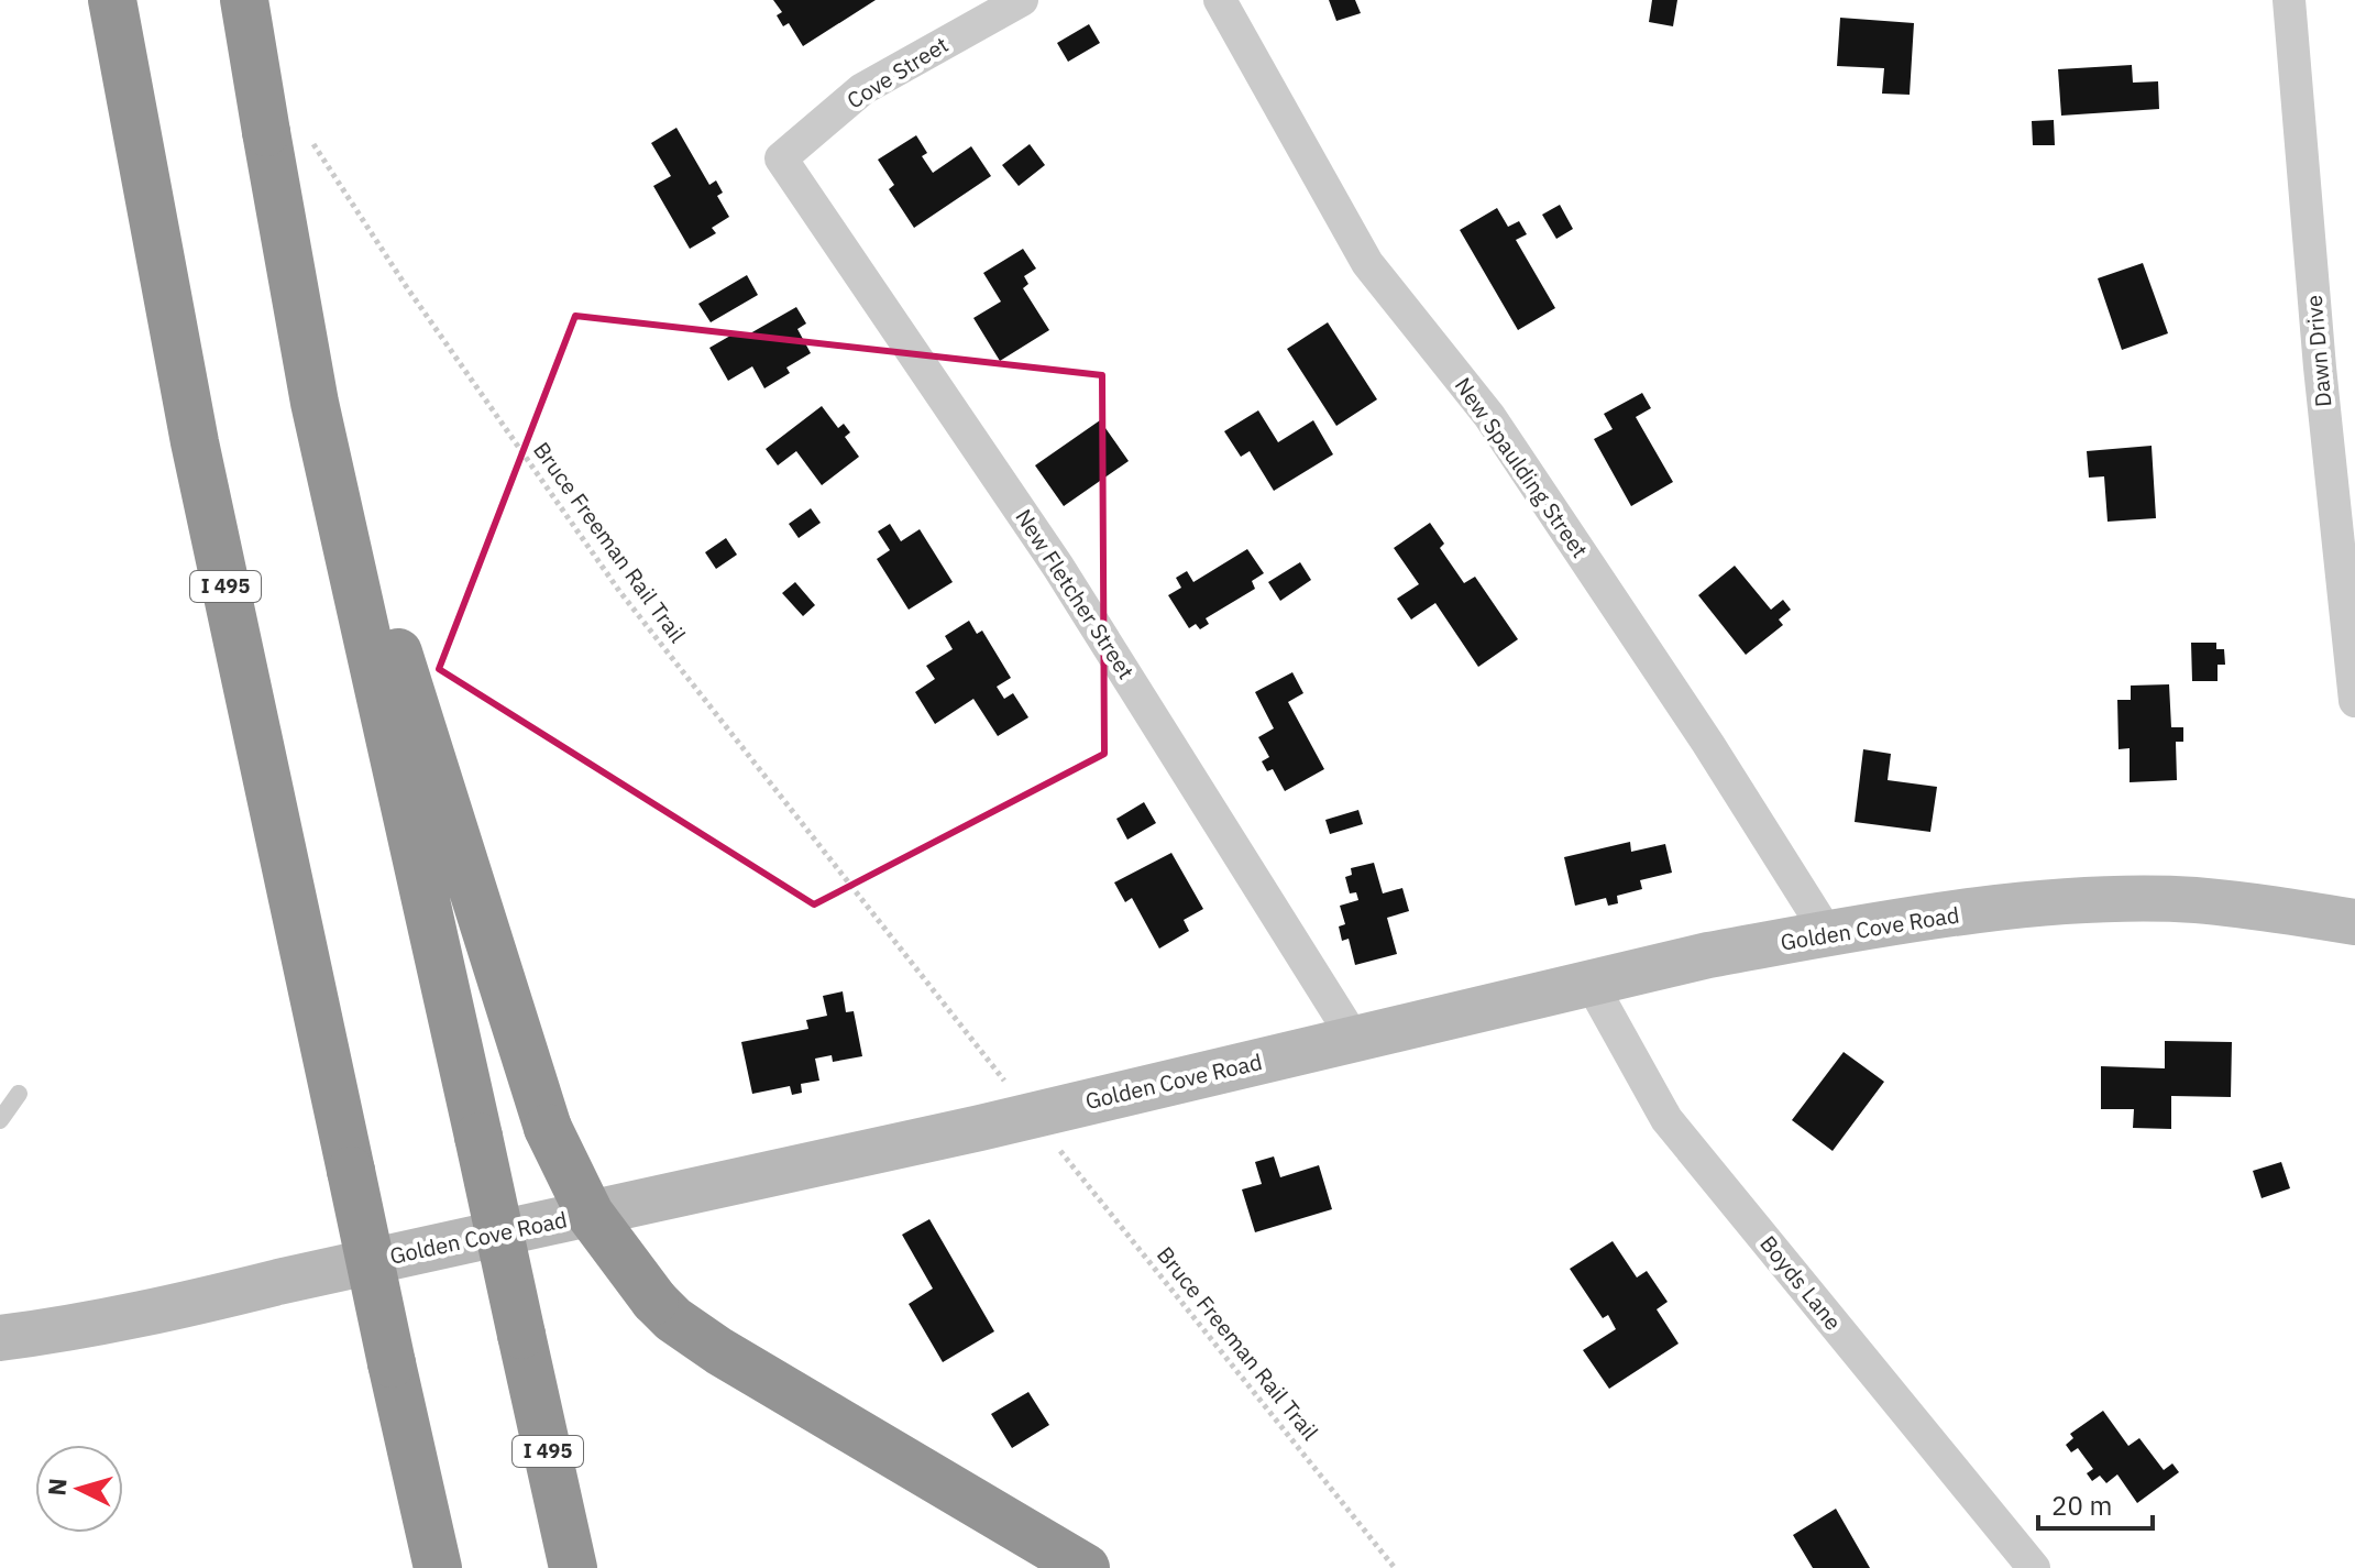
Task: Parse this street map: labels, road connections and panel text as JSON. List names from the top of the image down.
{
  "streets": {
    "highway": ["I 495"],
    "main road": ["Golden Cove Road"],
    "street": [
      "Cove Street",
      "Dawn Drive",
      "New Spaulding Street",
      "New Fletcher Street",
      "Boyds Lane"
    ],
    "path": ["Bruce Freeman Rail Trail"]
  },
  "crossings": [
    ["Cove Street", "New Fletcher Street"],
    ["New Spaulding Street", "Golden Cove Road"],
    ["New Fletcher Street", "Golden Cove Road"],
    ["Golden Cove Road", "Boyds Lane"]
  ],
  "scale_bar": "20 m",
  "north": "left"
}
